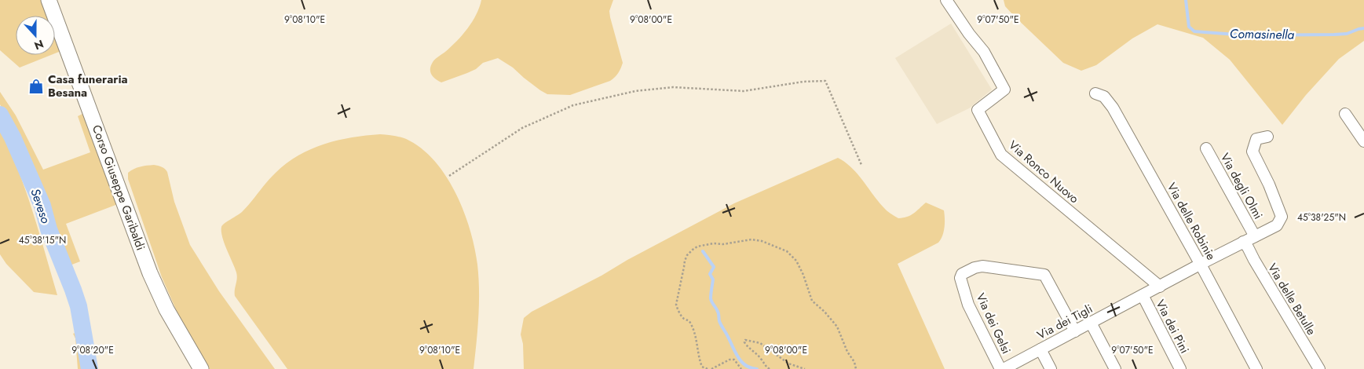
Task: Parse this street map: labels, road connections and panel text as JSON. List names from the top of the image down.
{
  "streets": {
    "main road": ["Corso Giuseppe Garibaldi"],
    "street": [
      "Via Ronco Nuovo",
      "Via degli Olmi",
      "Via delle Robinie",
      "Via delle Betulle",
      "Via dei Tigli",
      "Via dei Gelsi",
      "Via dei Pini"
    ]
  },
  "crossings": [
    ["Via Ronco Nuovo", "Via dei Tigli"],
    ["Via degli Olmi", "Via delle Robinie"],
    ["Via degli Olmi", "Via delle Betulle"],
    ["Via degli Olmi", "Via dei Tigli"],
    ["Via delle Robinie", "Via dei Tigli"],
    ["Via dei Tigli", "Via dei Gelsi"],
    ["Via dei Tigli", "Via dei Pini"]
  ],
  "water": ["Comasinella", "Seveso"],
  "places": {
    "shop": ["Casa funeraria Besana"]
  },
  "north": "bottom",
  "coordinates": [
    "9°08'10\"E",
    "9°08'00\"E",
    "9°07'50\"E",
    "45°38'25\"N",
    "45°38'15\"N",
    "9°08'20\"E"
  ]
}
